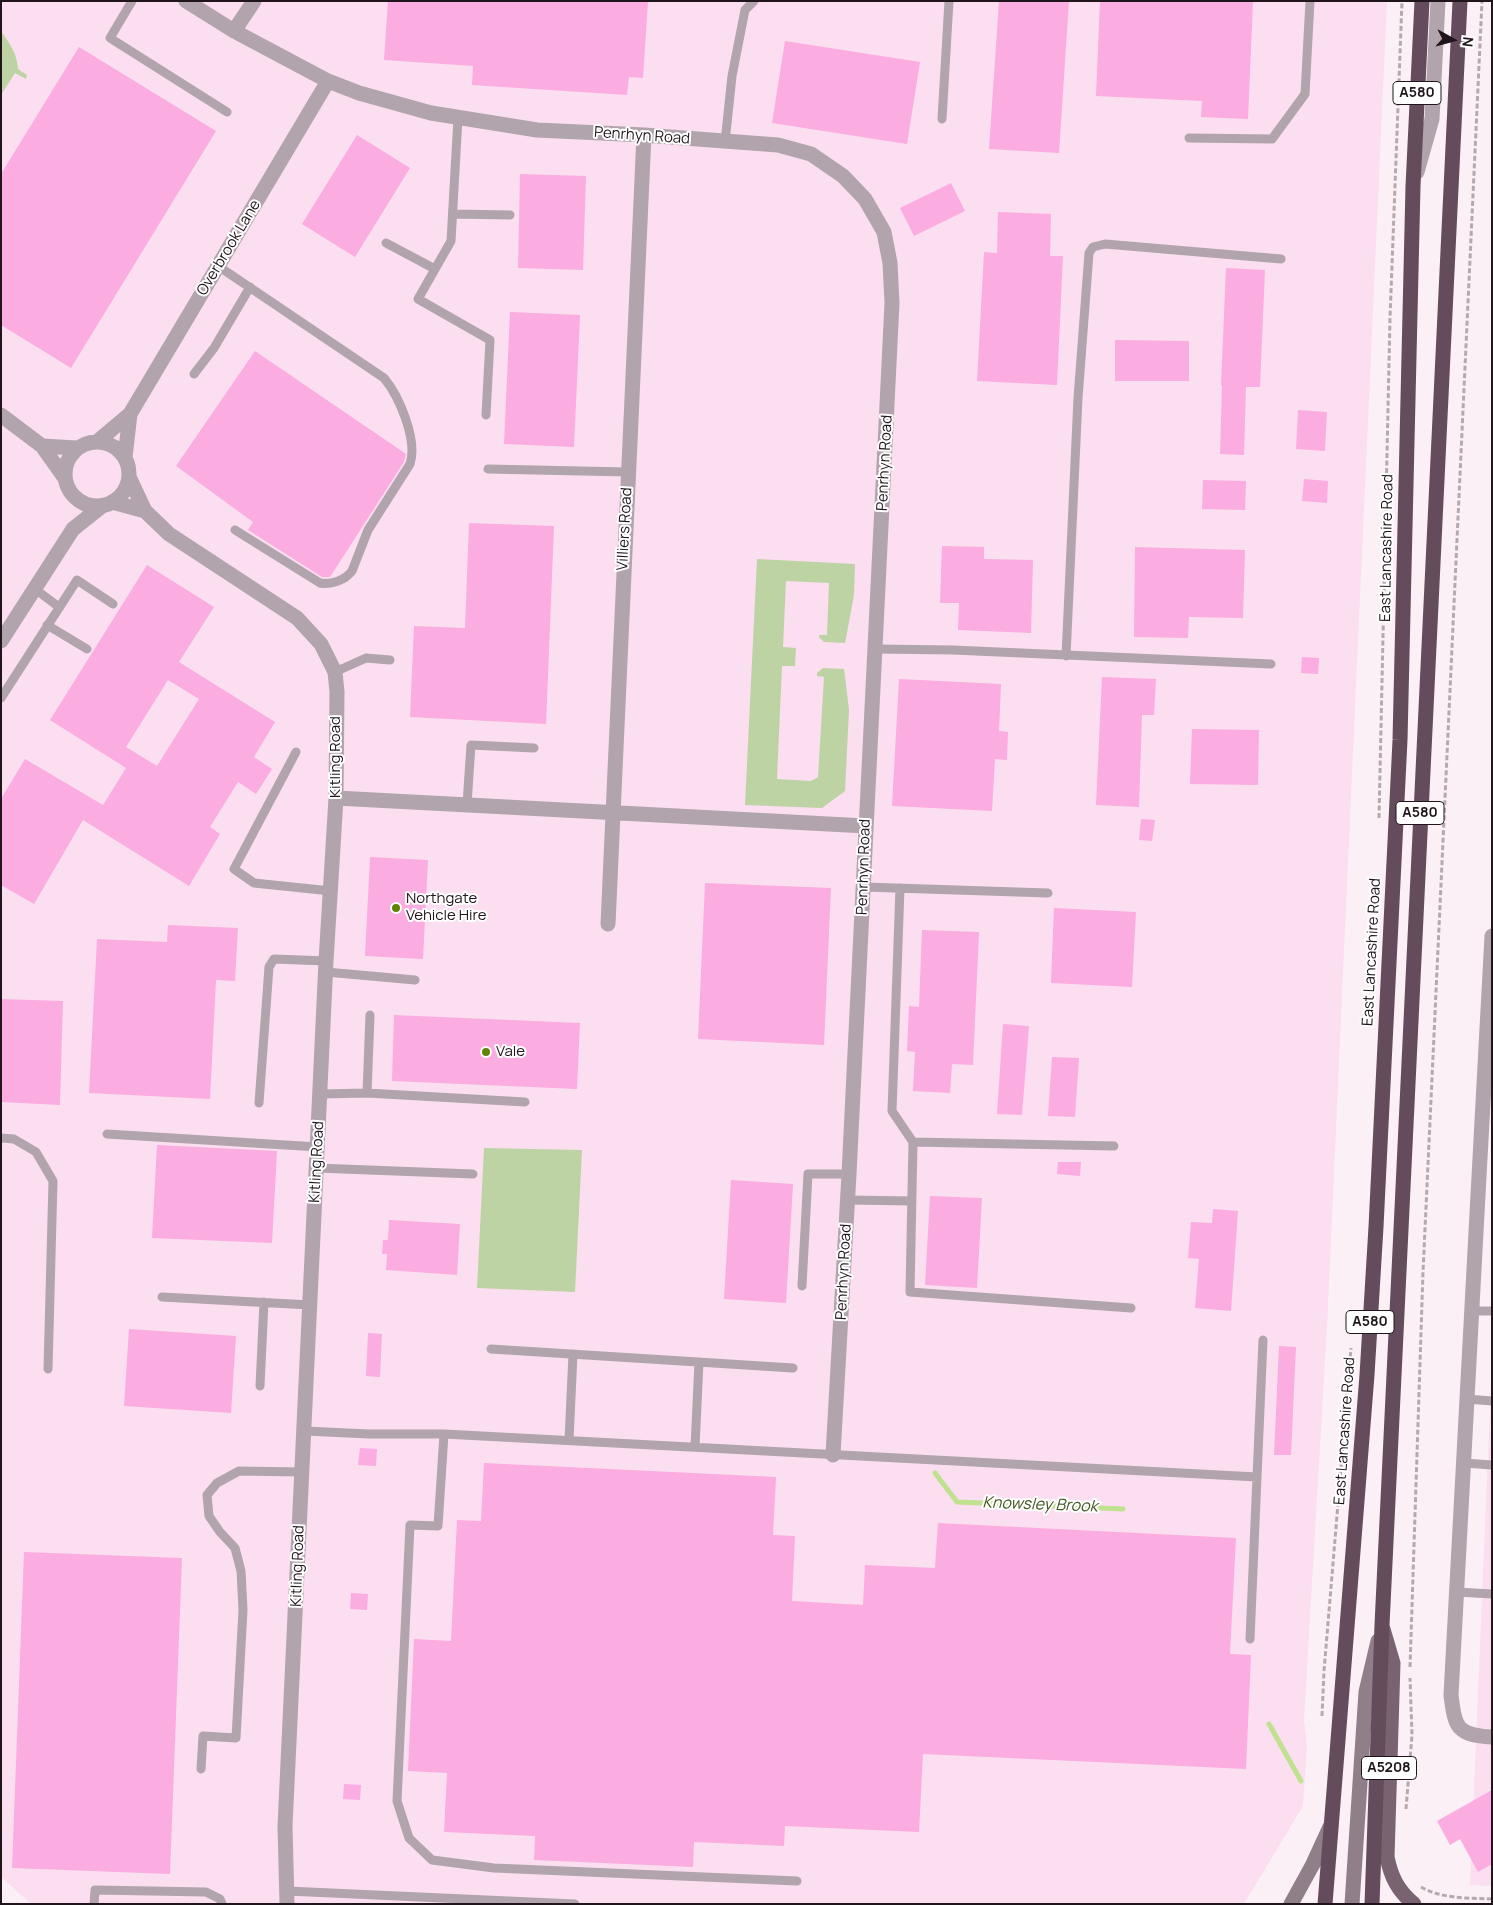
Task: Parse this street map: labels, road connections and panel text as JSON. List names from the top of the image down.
{
  "streets": {
    "highway": ["A580", "East Lancashire Road"],
    "main road": ["A5208"],
    "street": [
      "Penrhyn Road",
      "Overbrook Lane",
      "Villiers Road",
      "Kitling Road"
    ]
  },
  "crossings": [
    ["A580", "A5208"],
    ["Penrhyn Road", "Overbrook Lane"],
    ["Penrhyn Road", "Villiers Road"],
    ["Overbrook Lane", "Kitling Road"]
  ],
  "water": ["Knowsley Brook"],
  "places": ["Northgate Vehicle Hire", "Vale"],
  "north": "right"
}
